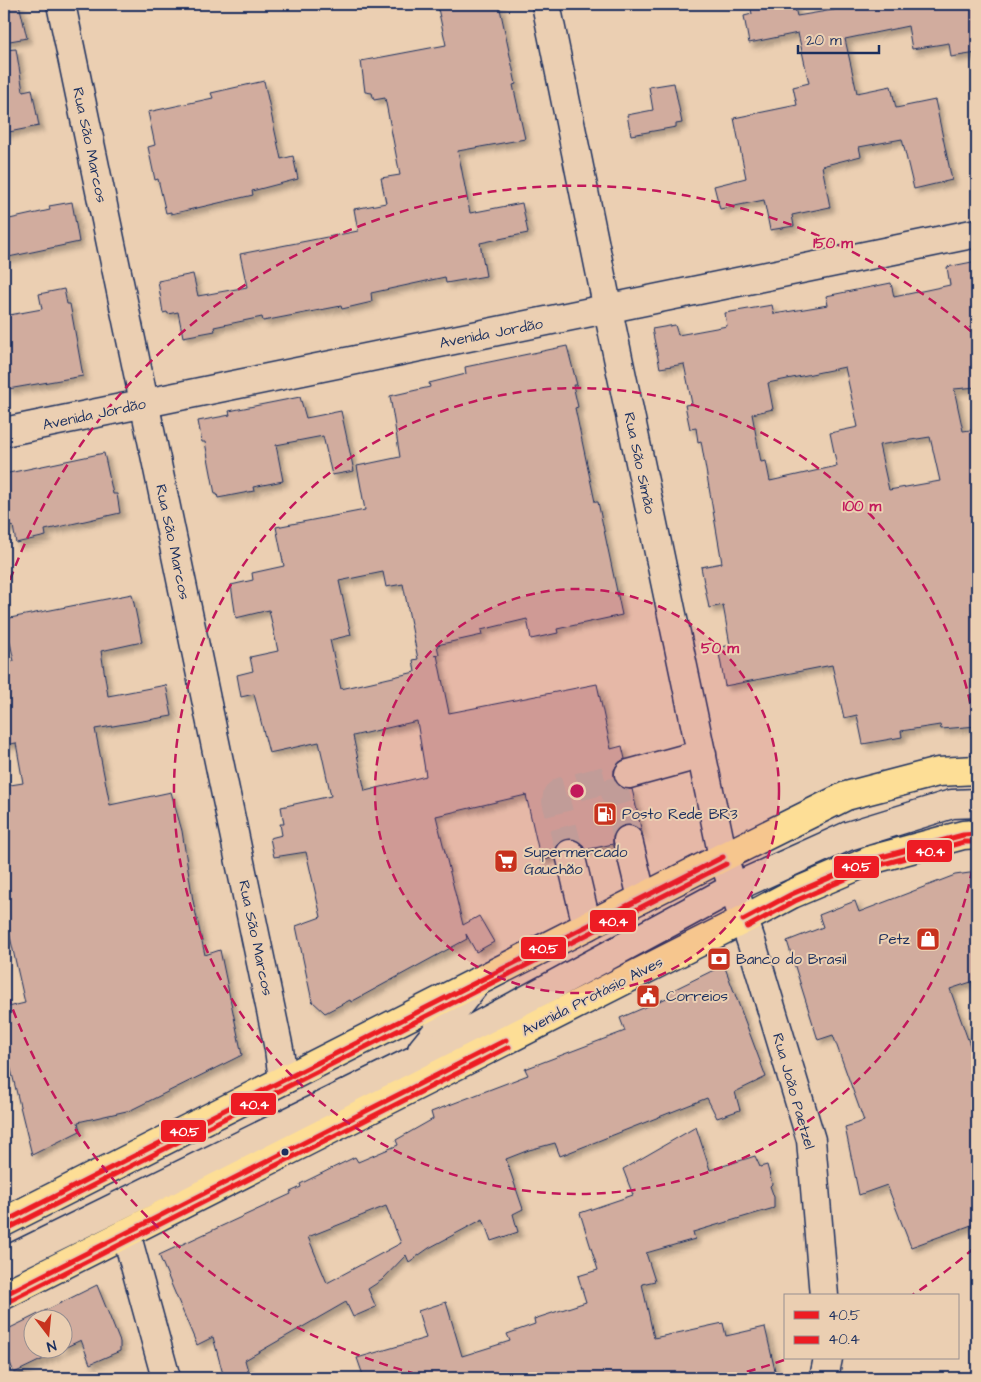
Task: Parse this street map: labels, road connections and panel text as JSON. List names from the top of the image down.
{
  "streets": {
    "main road": ["Avenida Protásio Alves"],
    "street": [
      "Rua São Marcos",
      "Avenida Jordão",
      "Rua São Simão",
      "Rua João Paetzel"
    ]
  },
  "crossings": [
    ["Rua São Marcos", "Avenida Jordão"],
    ["Avenida Jordão", "Rua São Simão"],
    ["Rua São Simão", "Avenida Protásio Alves"],
    ["Rua São Simão", "Rua João Paetzel"],
    ["Avenida Protásio Alves", "Rua João Paetzel"]
  ],
  "places": {
    "fuel station": ["Posto Rede BR3"],
    "supermarket": ["Supermercado Gauchão"],
    "shop": ["Petz"],
    "bank": ["Banco do Brasil"],
    "public building": ["Correios"]
  },
  "lines": ["transit line 40.5", "transit line 40.4"],
  "legend": ["40.5", "40.4"],
  "scale_bar": "20 m",
  "north": "bottom",
  "rings": ["150 m", "100 m", "50 m"]
}
